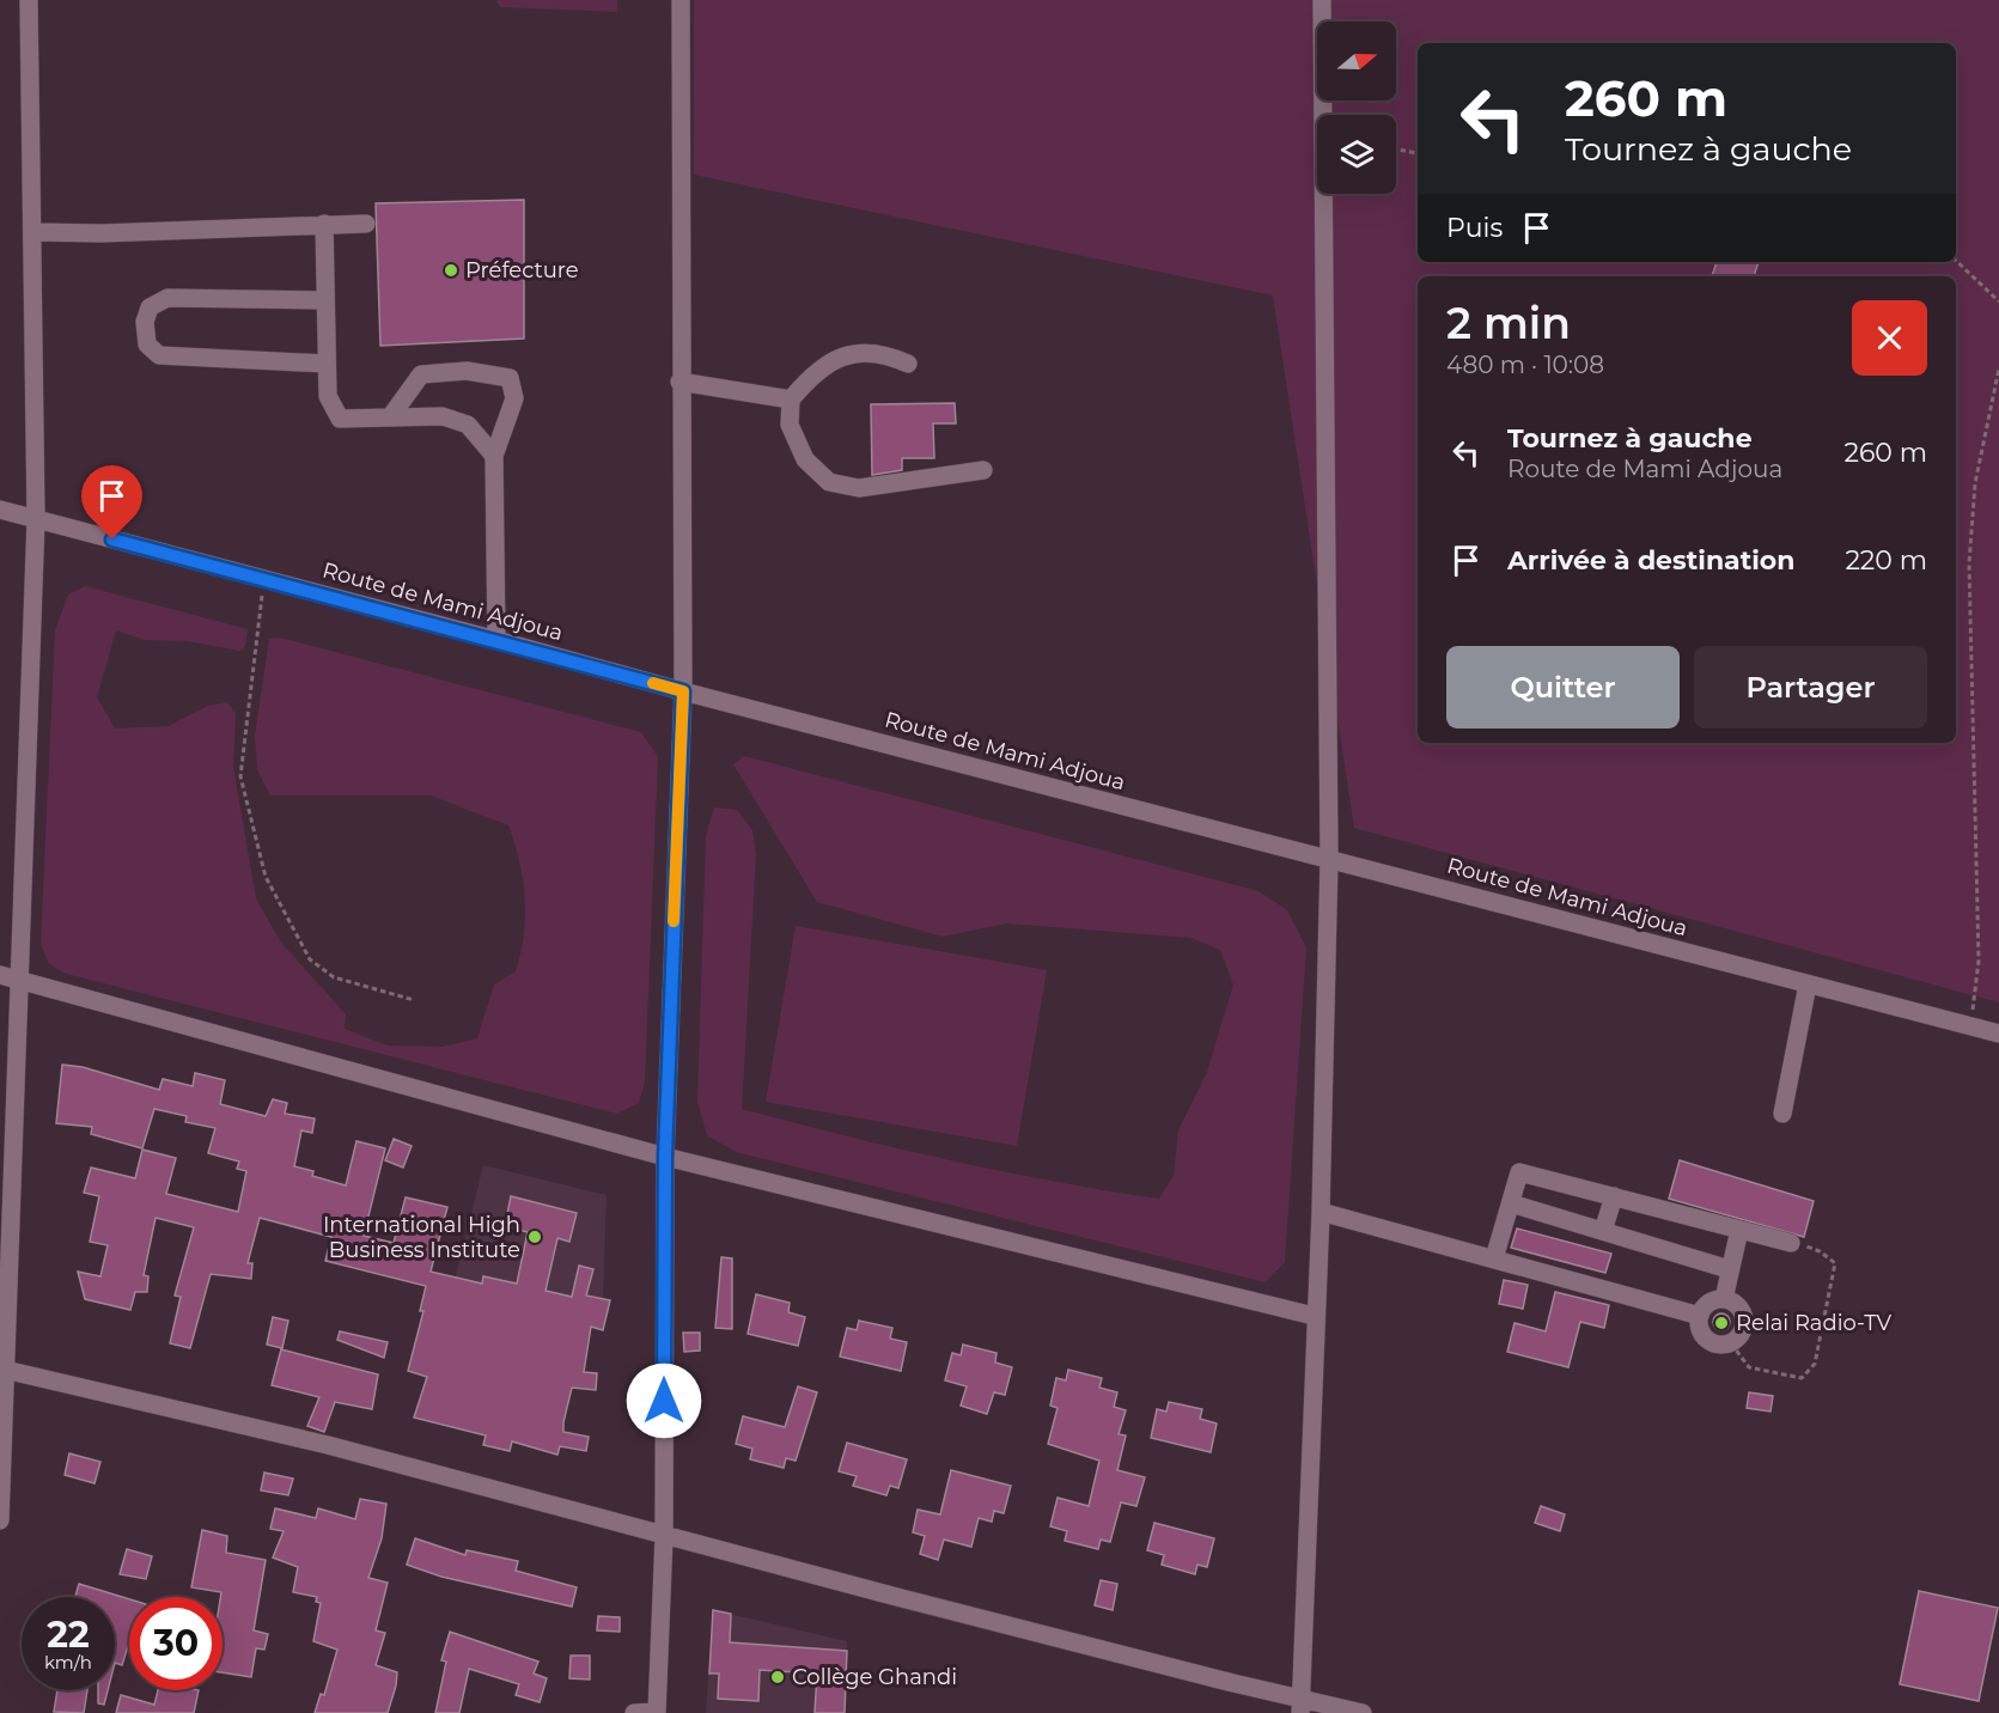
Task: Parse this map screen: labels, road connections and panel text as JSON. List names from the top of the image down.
{
  "streets": {
    "street": ["Route de Mami Adjoua"]
  },
  "places": [
    "Préfecture",
    "International High Business Institute",
    "Relai Radio-TV",
    "Collège Ghandi"
  ],
  "north": "right",
  "page": {
    "turn": ["260 m", "Tournez à gauche"],
    "then": "Puis",
    "heading": ["2 min", "480 m · 10:08"],
    "list": [
      {
        "name": "Tournez à gauche",
        "note": "Route de Mami Adjoua",
        "value": "260 m"
      },
      {
        "name": "Arrivée à destination",
        "value": "220 m"
      }
    ],
    "buttons": ["Quitter", "Partager"],
    "speed": "22 km/h",
    "limit": "30"
  }
}
